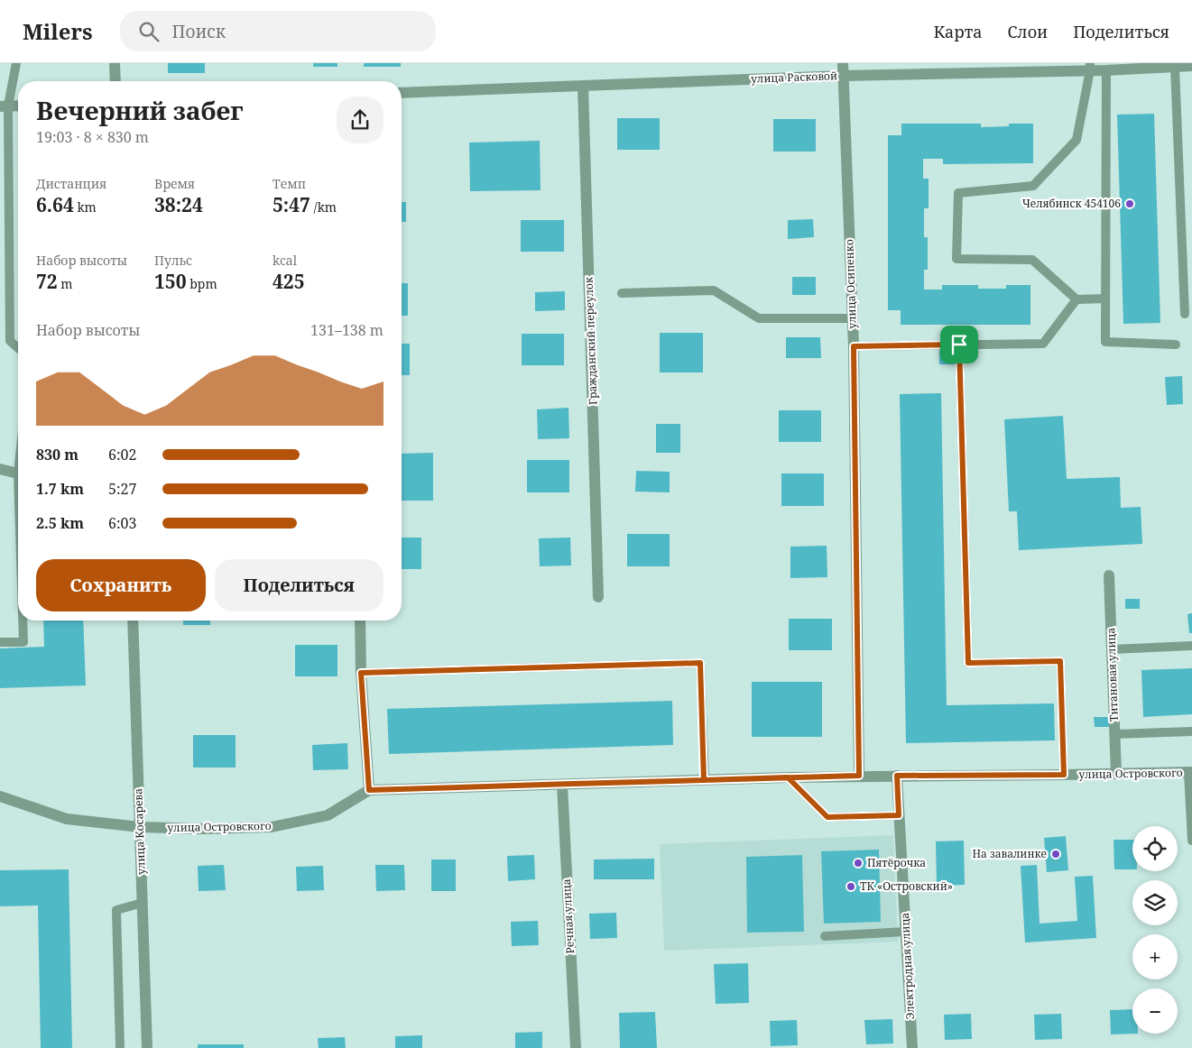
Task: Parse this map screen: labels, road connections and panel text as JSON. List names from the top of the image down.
{
  "streets": {
    "street": [
      "улица Расковой",
      "улица Осипенко",
      "Гражданский переулок",
      "Титановая улица",
      "улица Островского",
      "улица Косарева",
      "Речная улица",
      "Электродная улица"
    ]
  },
  "crossings": [
    ["улица Расковой", "улица Осипенко"],
    ["улица Расковой", "Гражданский переулок"],
    ["улица Осипенко", "улица Островского"],
    ["Титановая улица", "улица Островского"],
    ["улица Островского", "улица Косарева"],
    ["улица Островского", "Речная улица"],
    ["улица Островского", "Электродная улица"]
  ],
  "places": [
    "Челябинск 454106",
    "На завалинке",
    "Пятёрочка",
    "ТК «Островский»"
  ],
  "page": {
    "header": "Milers",
    "search": "Поиск",
    "nav": ["Карта", "Слои", "Поделиться"],
    "heading": ["Вечерний забег", "19:03 · 8 × 830 m"],
    "stats": [
      ["Дистанция", "6.64 km"],
      ["Время", "38:24"],
      ["Темп", "5:47 /km"],
      ["Набор высоты", "72 m"],
      ["Пульс", "150 bpm"],
      ["kcal", "425"]
    ],
    "chart": ["Набор высоты", "131–138 m"],
    "list": [
      {
        "name": "830 m",
        "note": "6:02"
      },
      {
        "name": "1.7 km",
        "note": "5:27"
      },
      {
        "name": "2.5 km",
        "note": "6:03"
      }
    ],
    "buttons": ["Сохранить", "Поделиться"],
    "map_buttons": ["+", "−"]
  }
}
